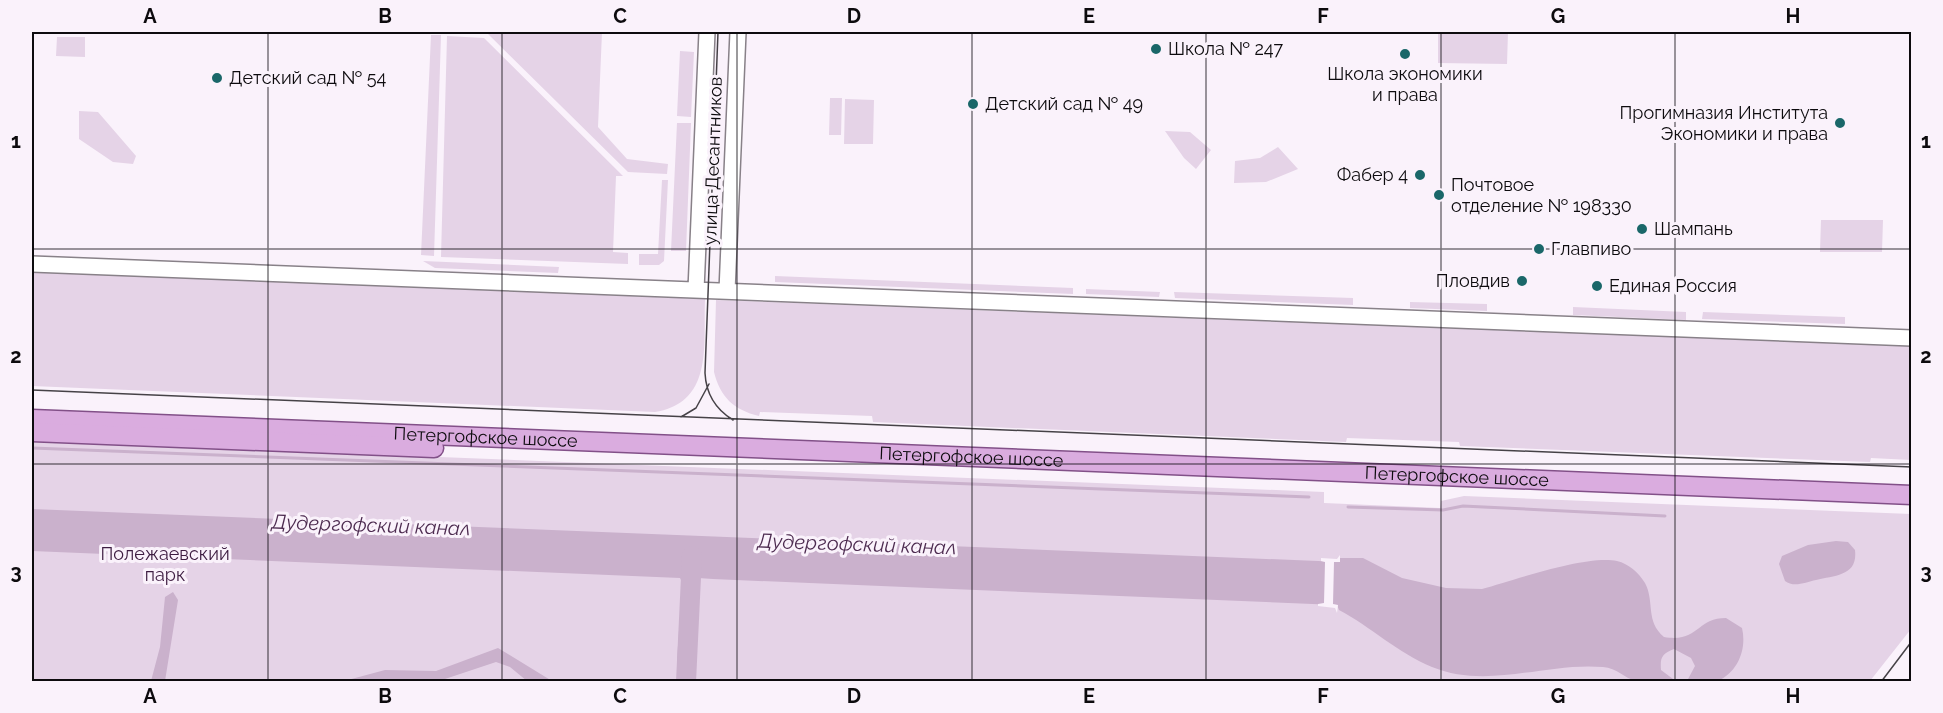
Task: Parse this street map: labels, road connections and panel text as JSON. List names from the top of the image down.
{
  "streets": {
    "main road": ["Петергофское шоссе"],
    "street": ["улица Десантников"]
  },
  "water": ["Дудергофский канал"],
  "parks": ["Полежаевский парк"],
  "places": [
    "Школа № 247",
    "Школа экономики и права",
    "Детский сад № 54",
    "Детский сад № 49",
    "Прогимназия Института Экономики и права",
    "Фабер 4",
    "Почтовое отделение № 198330",
    "Шампань",
    "Главпиво",
    "Пловдив",
    "Единая Россия"
  ],
  "grid": {
    "columns": [
      "A",
      "B",
      "C",
      "D",
      "E",
      "F",
      "G",
      "H"
    ],
    "rows": ["1", "2", "3"]
  }
}
